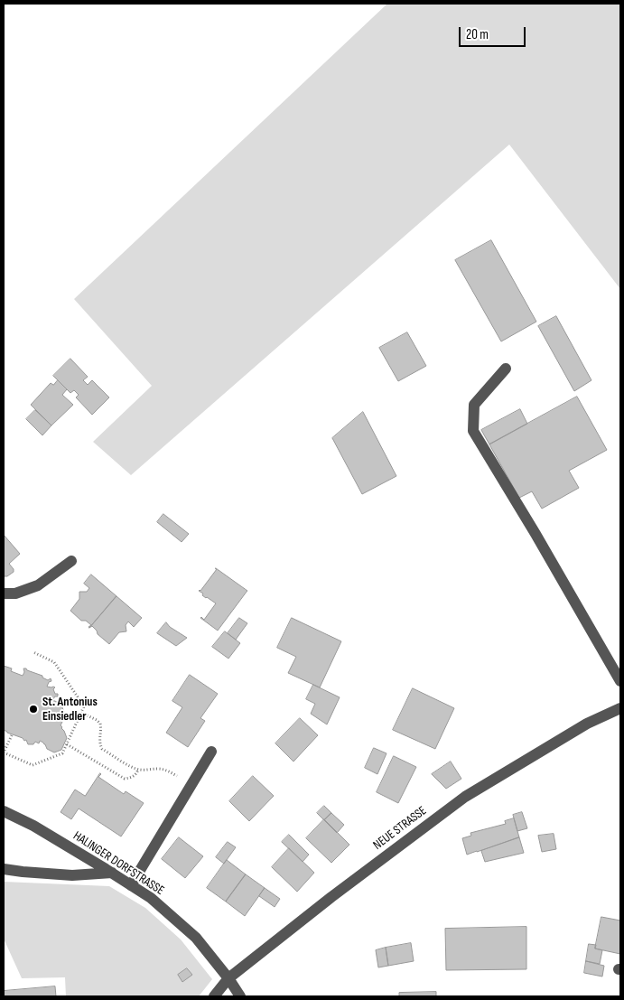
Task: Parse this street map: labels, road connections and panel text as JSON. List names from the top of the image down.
{
  "streets": {
    "street": ["NEUE STRASSE", "HALINGER DORFSTRASSE"]
  },
  "crossings": [
    ["NEUE STRASSE", "HALINGER DORFSTRASSE"]
  ],
  "places": ["St. Antonius Einsiedler"],
  "scale_bar": "20 m"
}
